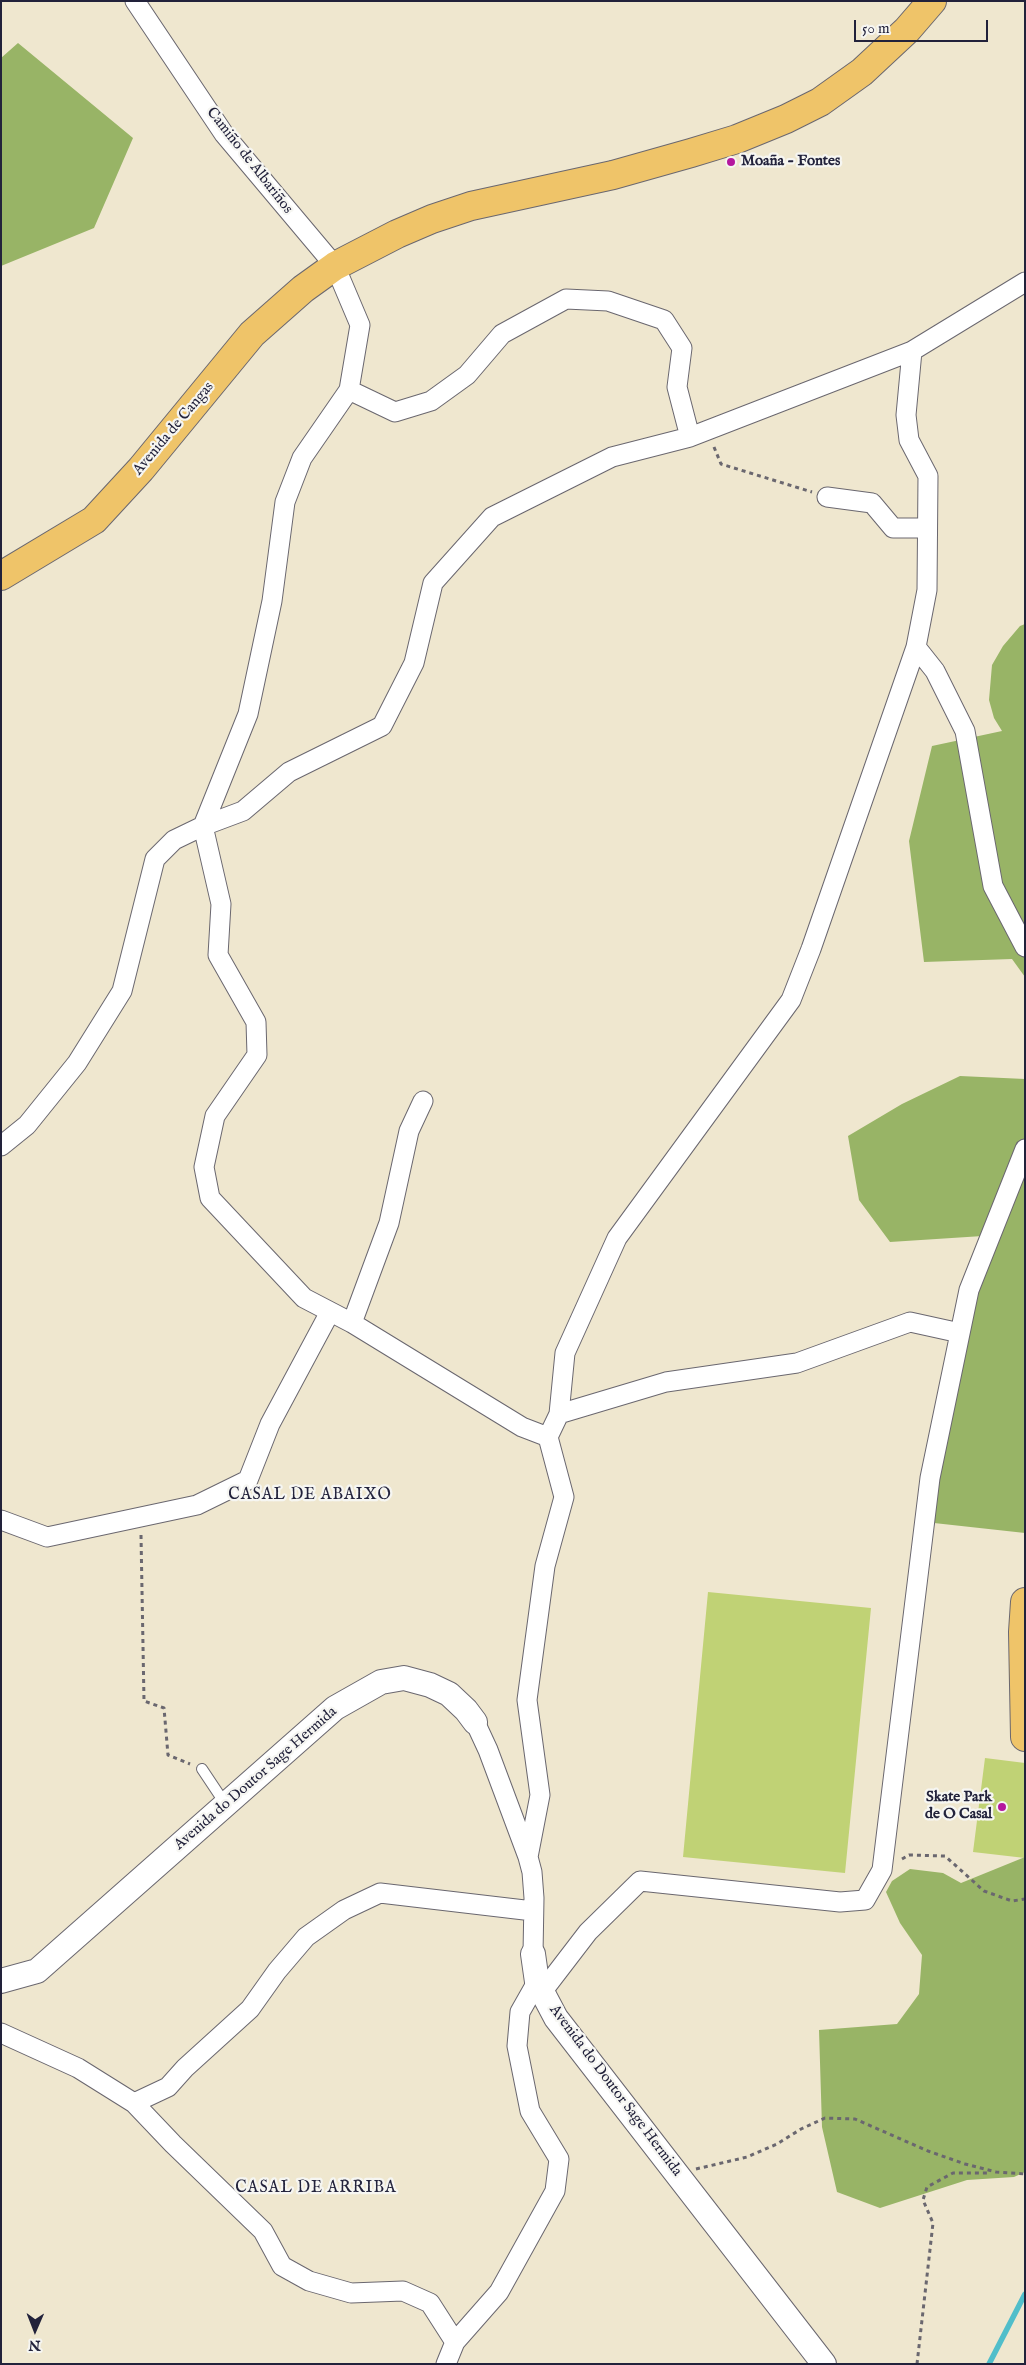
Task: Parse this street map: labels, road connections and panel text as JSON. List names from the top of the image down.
{
  "streets": {
    "main road": ["Avenida de Cangas"],
    "street": ["Camiño de Albariños", "Avenida do Doutor Sage Hermida"]
  },
  "crossings": [
    ["Camiño de Albariños", "Avenida de Cangas"]
  ],
  "districts": ["CASAL DE ABAIXO", "CASAL DE ARRIBA"],
  "places": ["Moaña - Fontes", "Skate Park de O Casal"],
  "scale_bar": "50 m",
  "north": "bottom"
}
